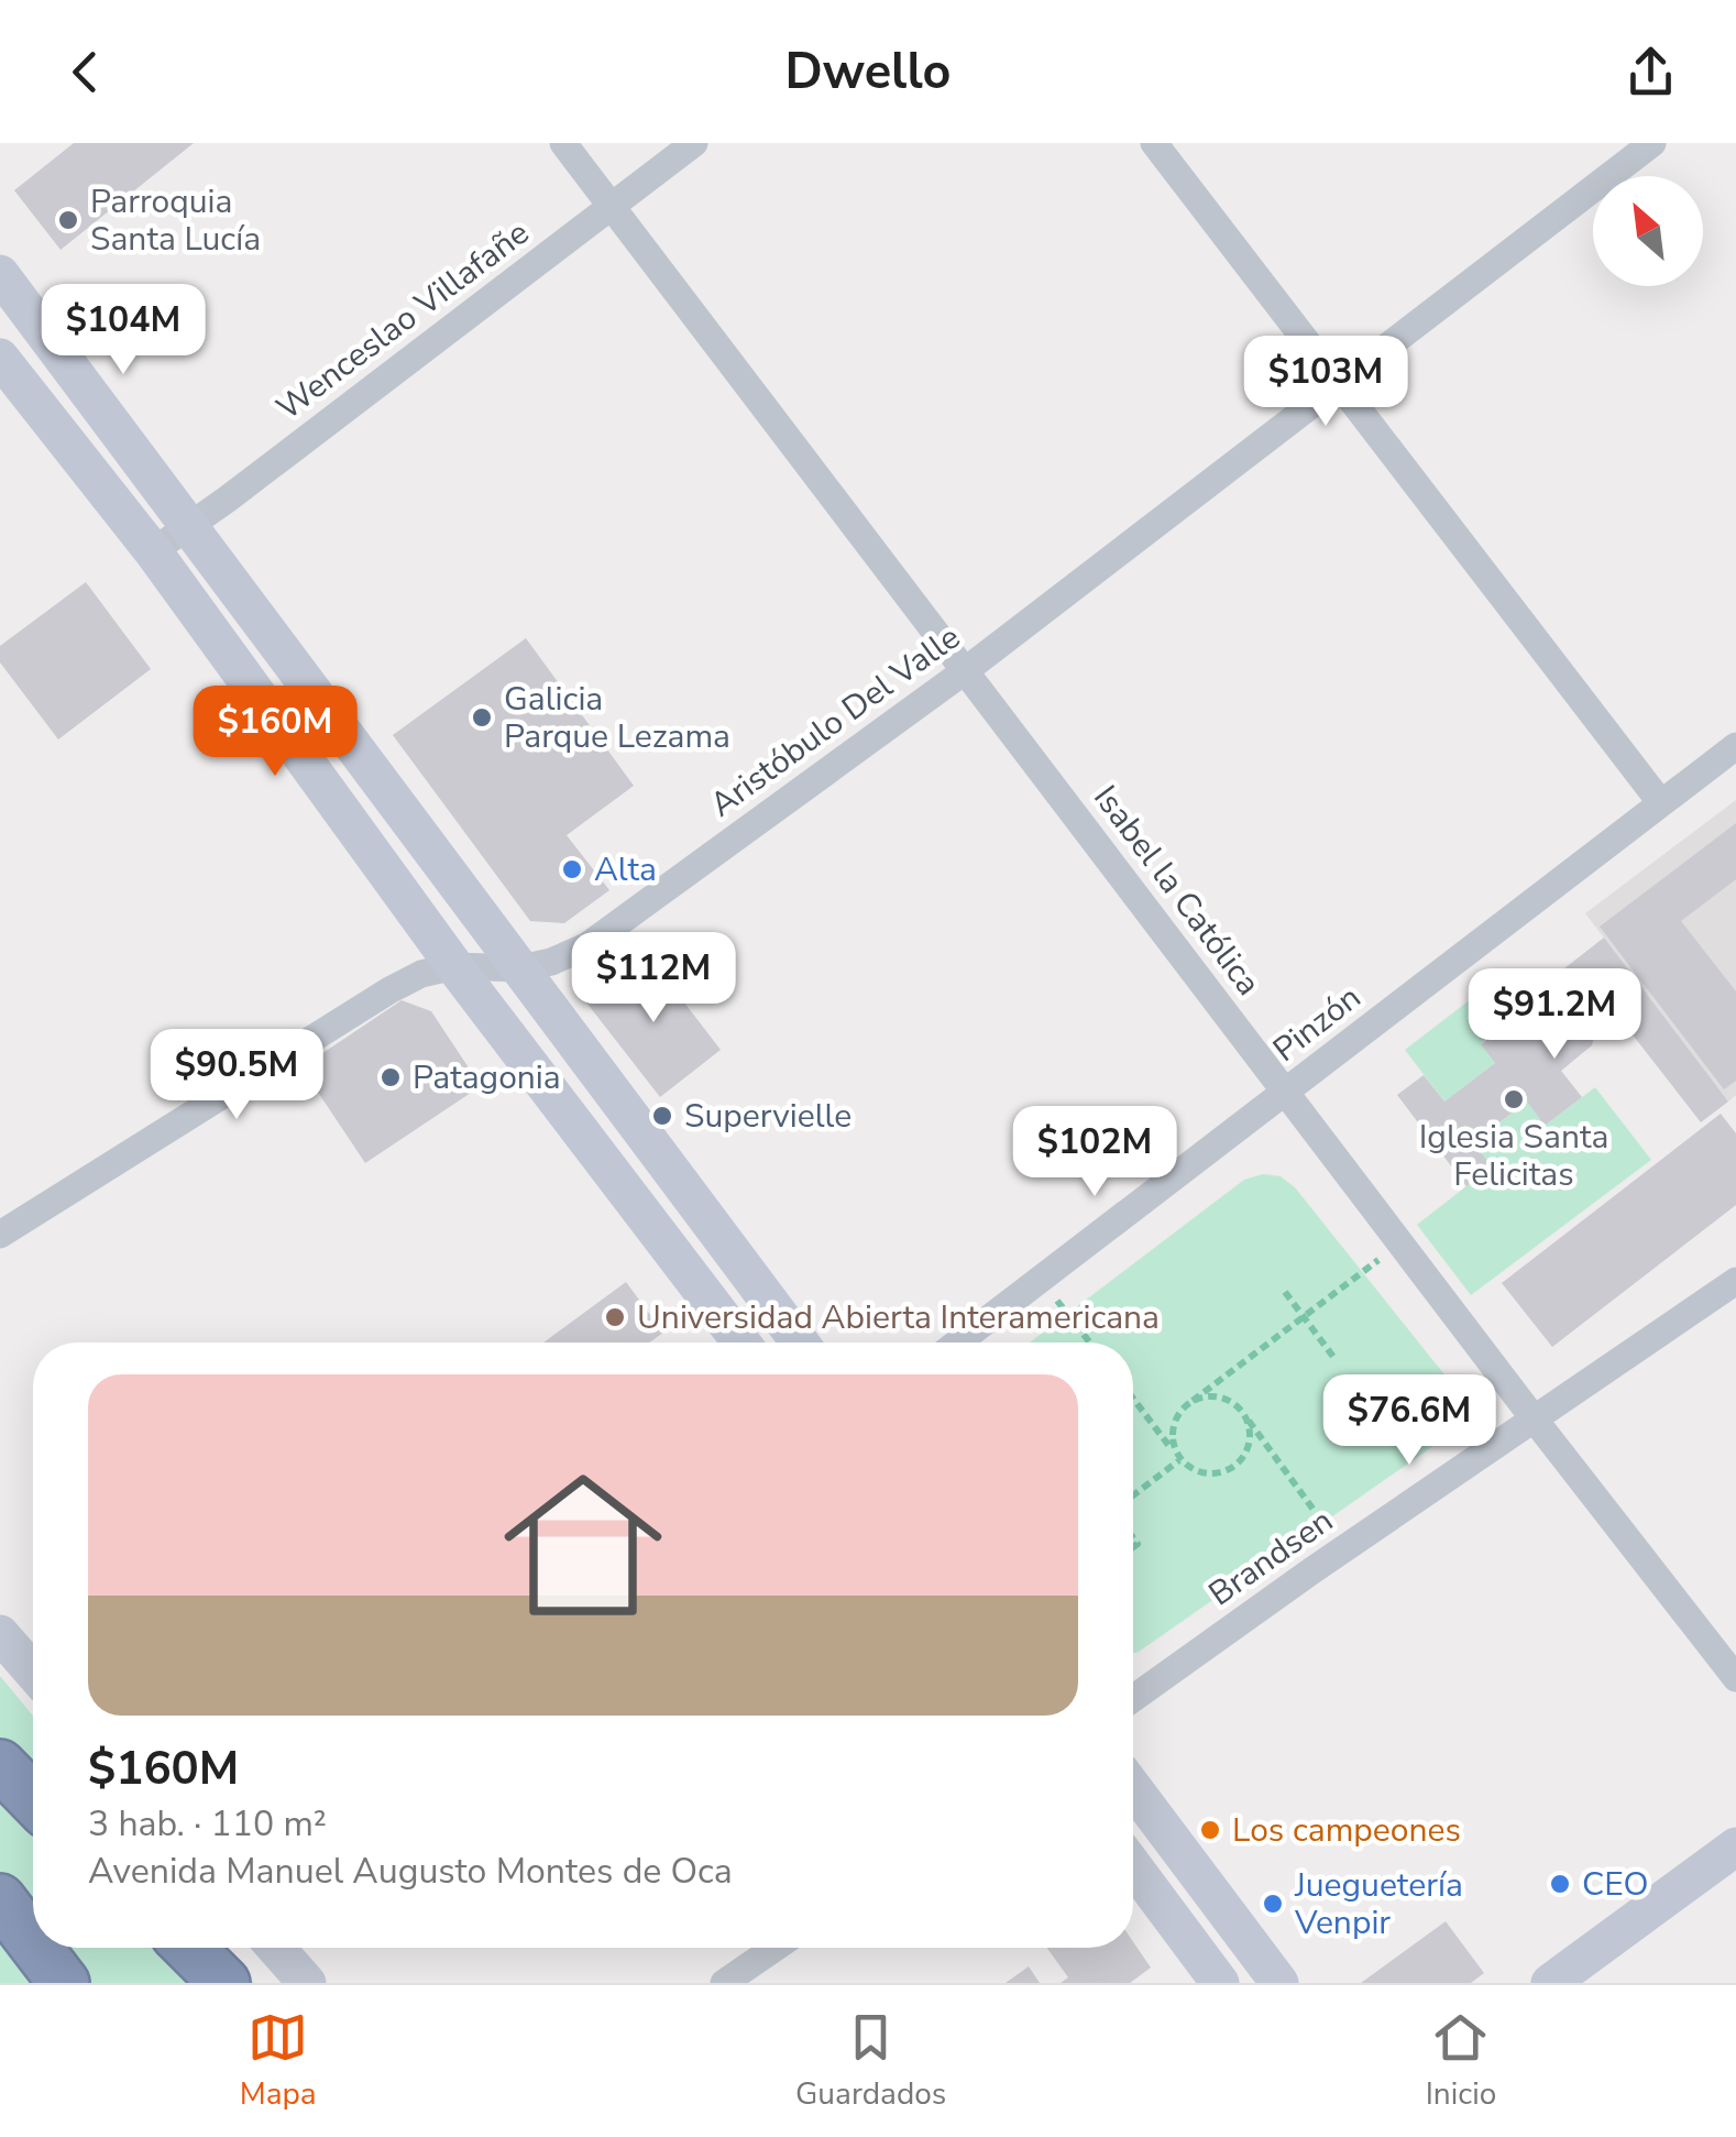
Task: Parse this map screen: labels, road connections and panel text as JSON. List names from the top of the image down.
{
  "streets": {
    "street": [
      "Wenceslao Villafañe",
      "Aristóbulo Del Valle",
      "Isabel la Católica",
      "Pinzón",
      "Brandsen"
    ]
  },
  "crossings": [
    ["Wenceslao Villafañe", "Isabel la Católica"],
    ["Aristóbulo Del Valle", "Isabel la Católica"],
    ["Isabel la Católica", "Pinzón"],
    ["Isabel la Católica", "Brandsen"]
  ],
  "places": [
    "Parroquia Santa Lucía",
    "Galicia Parque Lezama",
    "Alta",
    "Patagonia",
    "Iglesia Santa Felicitas",
    "Supervielle",
    "Universidad Abierta Interamericana",
    "Los campeones",
    "CEO",
    "Jueguetería Venpir"
  ],
  "north": "top left",
  "page": {
    "header": "Dwello",
    "price": [
      "$104M",
      "$103M",
      "$160M",
      "$112M",
      "$91.2M",
      "$90.5M",
      "$102M",
      "$76.6M"
    ],
    "list": [
      {
        "name": "$160M",
        "note": "3 hab. · 110 m² · Avenida Manuel Augusto Montes de Oca"
      }
    ],
    "tabs": ["Mapa", "Guardados", "Inicio"]
  }
}
